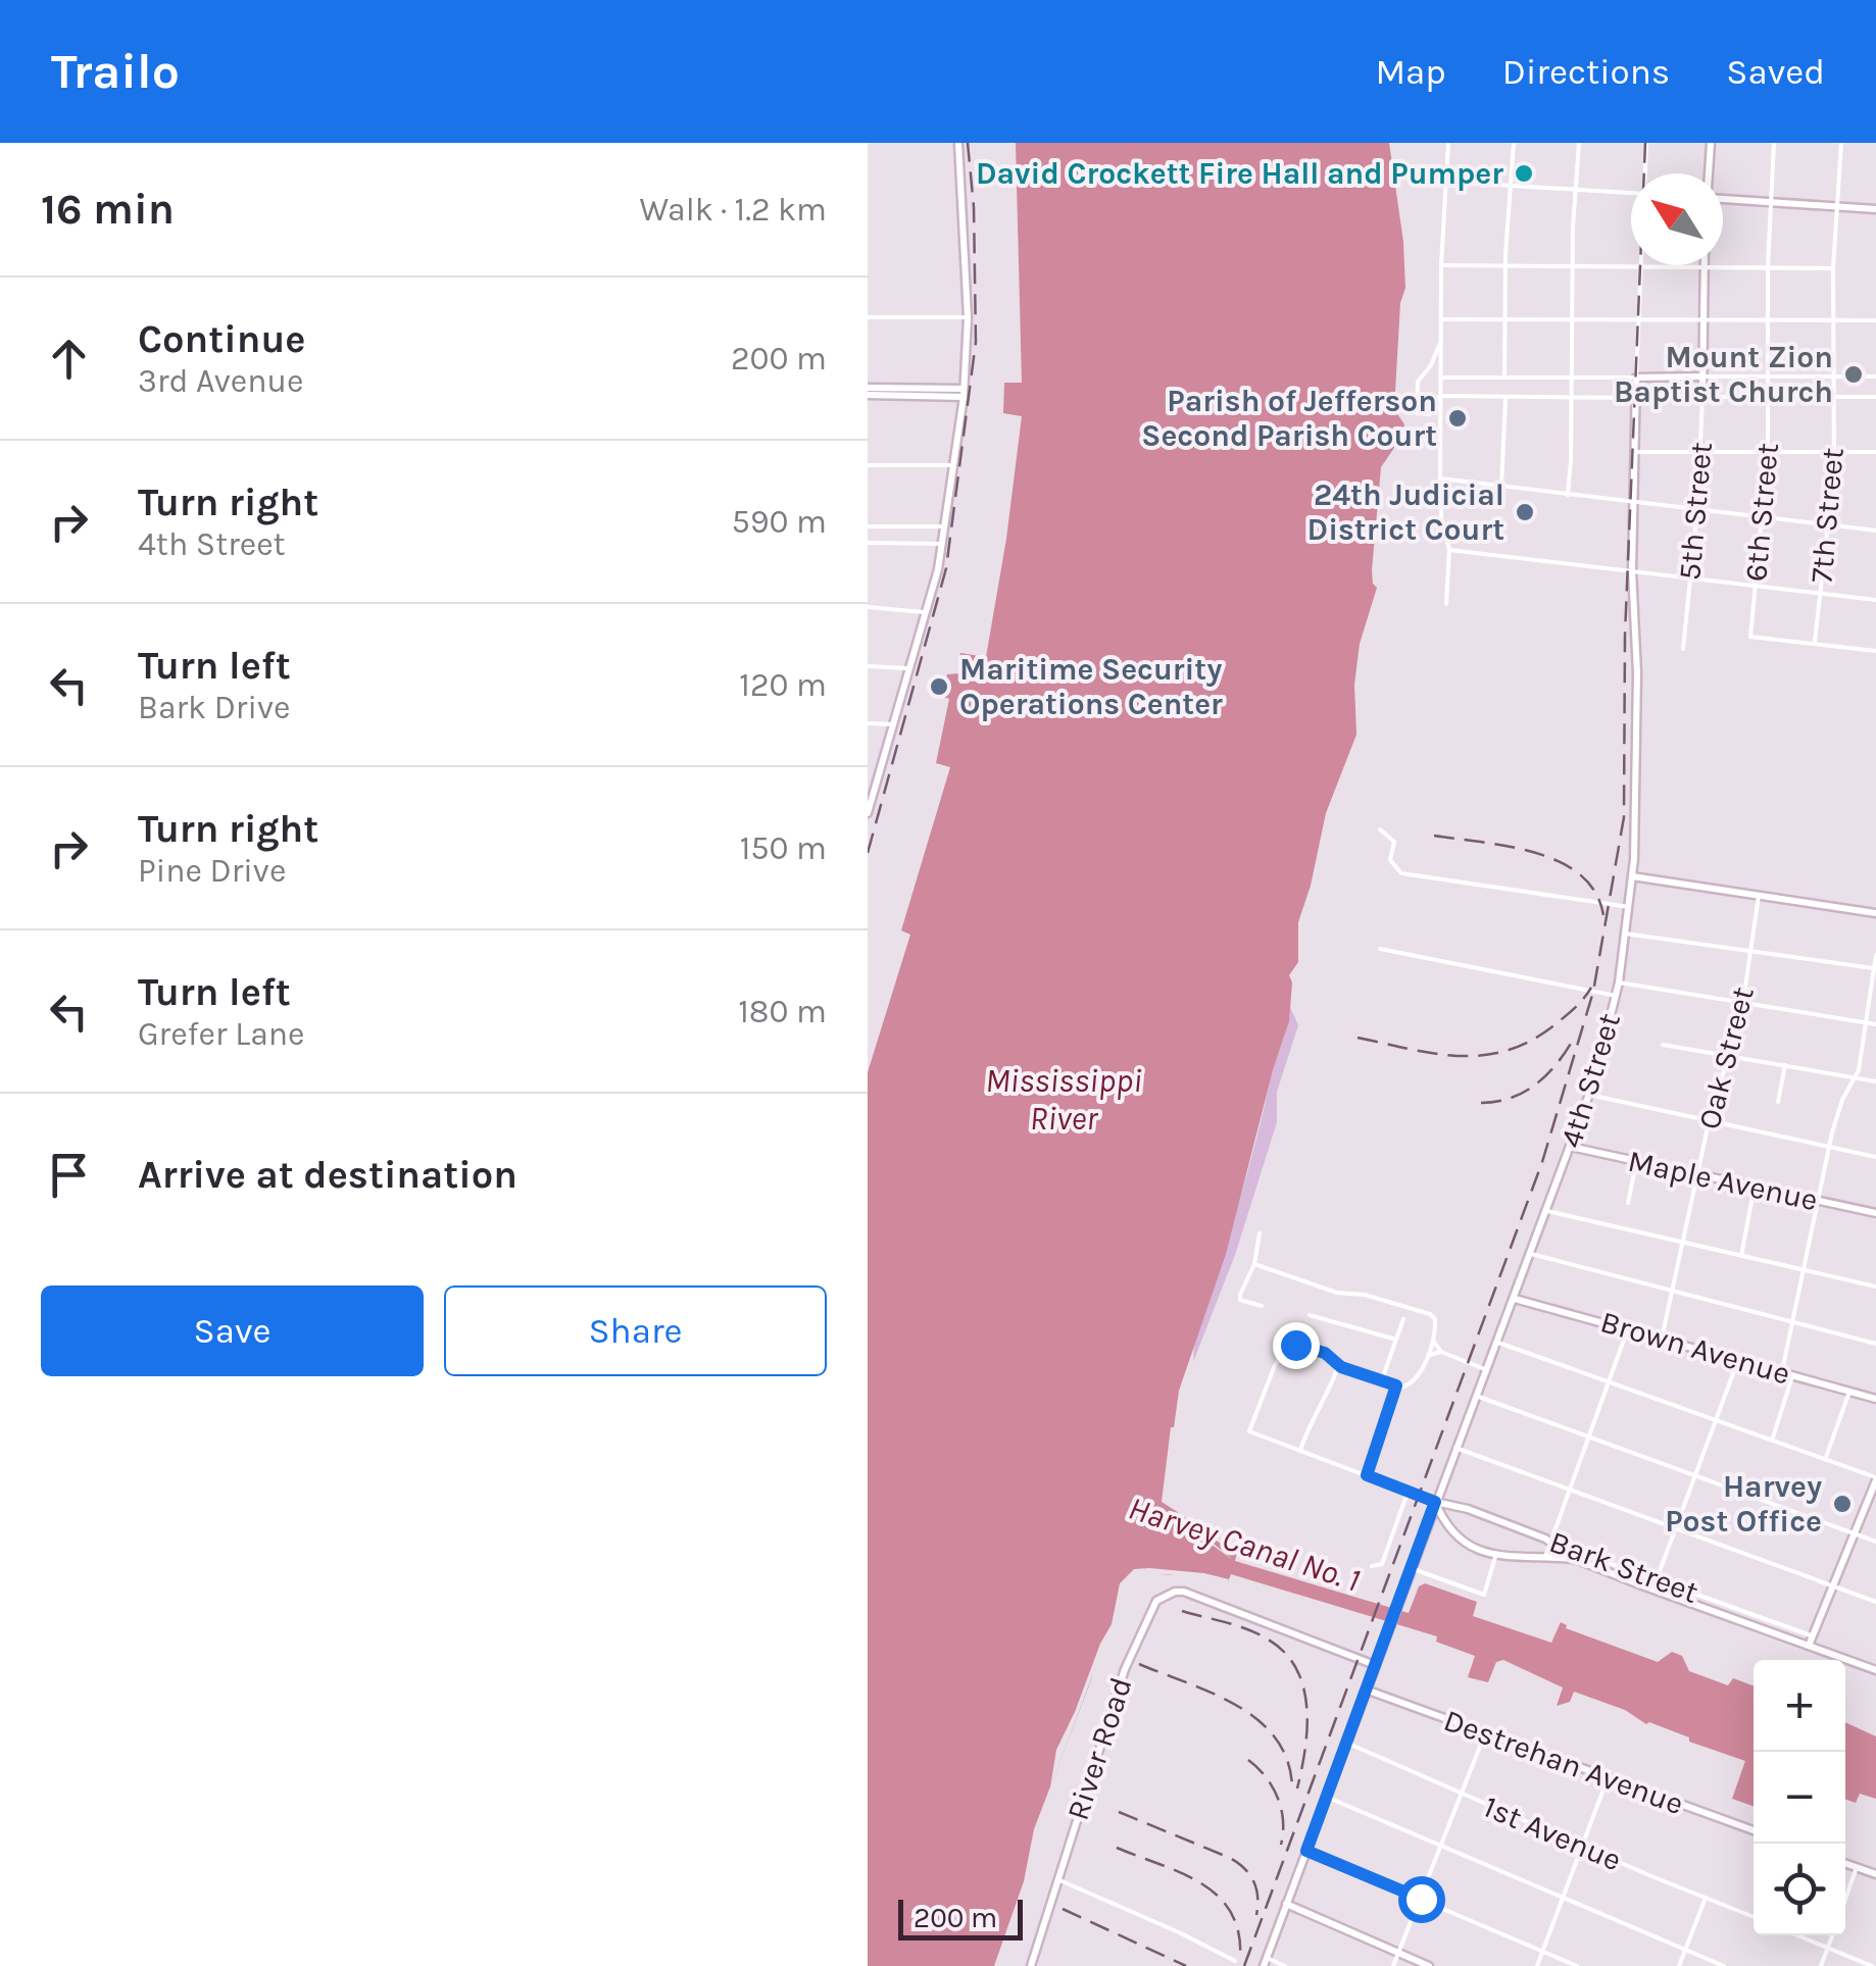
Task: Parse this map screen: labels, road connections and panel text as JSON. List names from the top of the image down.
{
  "streets": {
    "main road": [
      "5th Street",
      "4th Street",
      "Maple Avenue",
      "Brown Avenue",
      "Bark Street",
      "River Road",
      "Destrehan Avenue"
    ],
    "street": [
      "6th Street",
      "7th Street",
      "Oak Street",
      "1st Avenue"
    ]
  },
  "crossings": [
    ["6th Street", "7th Street"],
    ["Oak Street", "Maple Avenue"],
    ["Oak Street", "Brown Avenue"],
    ["4th Street", "Maple Avenue"],
    ["4th Street", "Brown Avenue"],
    ["4th Street", "Bark Street"],
    ["4th Street", "River Road"],
    ["4th Street", "Destrehan Avenue"],
    ["4th Street", "1st Avenue"]
  ],
  "water": ["Mississippi River", "Harvey Canal No. 1"],
  "places": [
    "David Crockett Fire Hall and Pumper",
    "Mount Zion Baptist Church",
    "Parish of Jefferson Second Parish Court",
    "24th Judicial District Court",
    "Maritime Security Operations Center",
    "Harvey Post Office"
  ],
  "scale_bar": "200 m",
  "north": "top left",
  "page": {
    "header": "Trailo",
    "nav": ["Map", "Directions", "Saved"],
    "heading": ["16 min", "Walk · 1.2 km"],
    "list": [
      ["Continue", "3rd Avenue", "200 m"],
      ["Turn right", "4th Street", "590 m"],
      ["Turn left", "Bark Drive", "120 m"],
      ["Turn right", "Pine Drive", "150 m"],
      ["Turn left", "Grefer Lane", "180 m"],
      "Arrive at destination"
    ],
    "buttons": ["Save", "Share"],
    "map_buttons": ["+", "−"],
    "scale": "200 m"
  }
}
